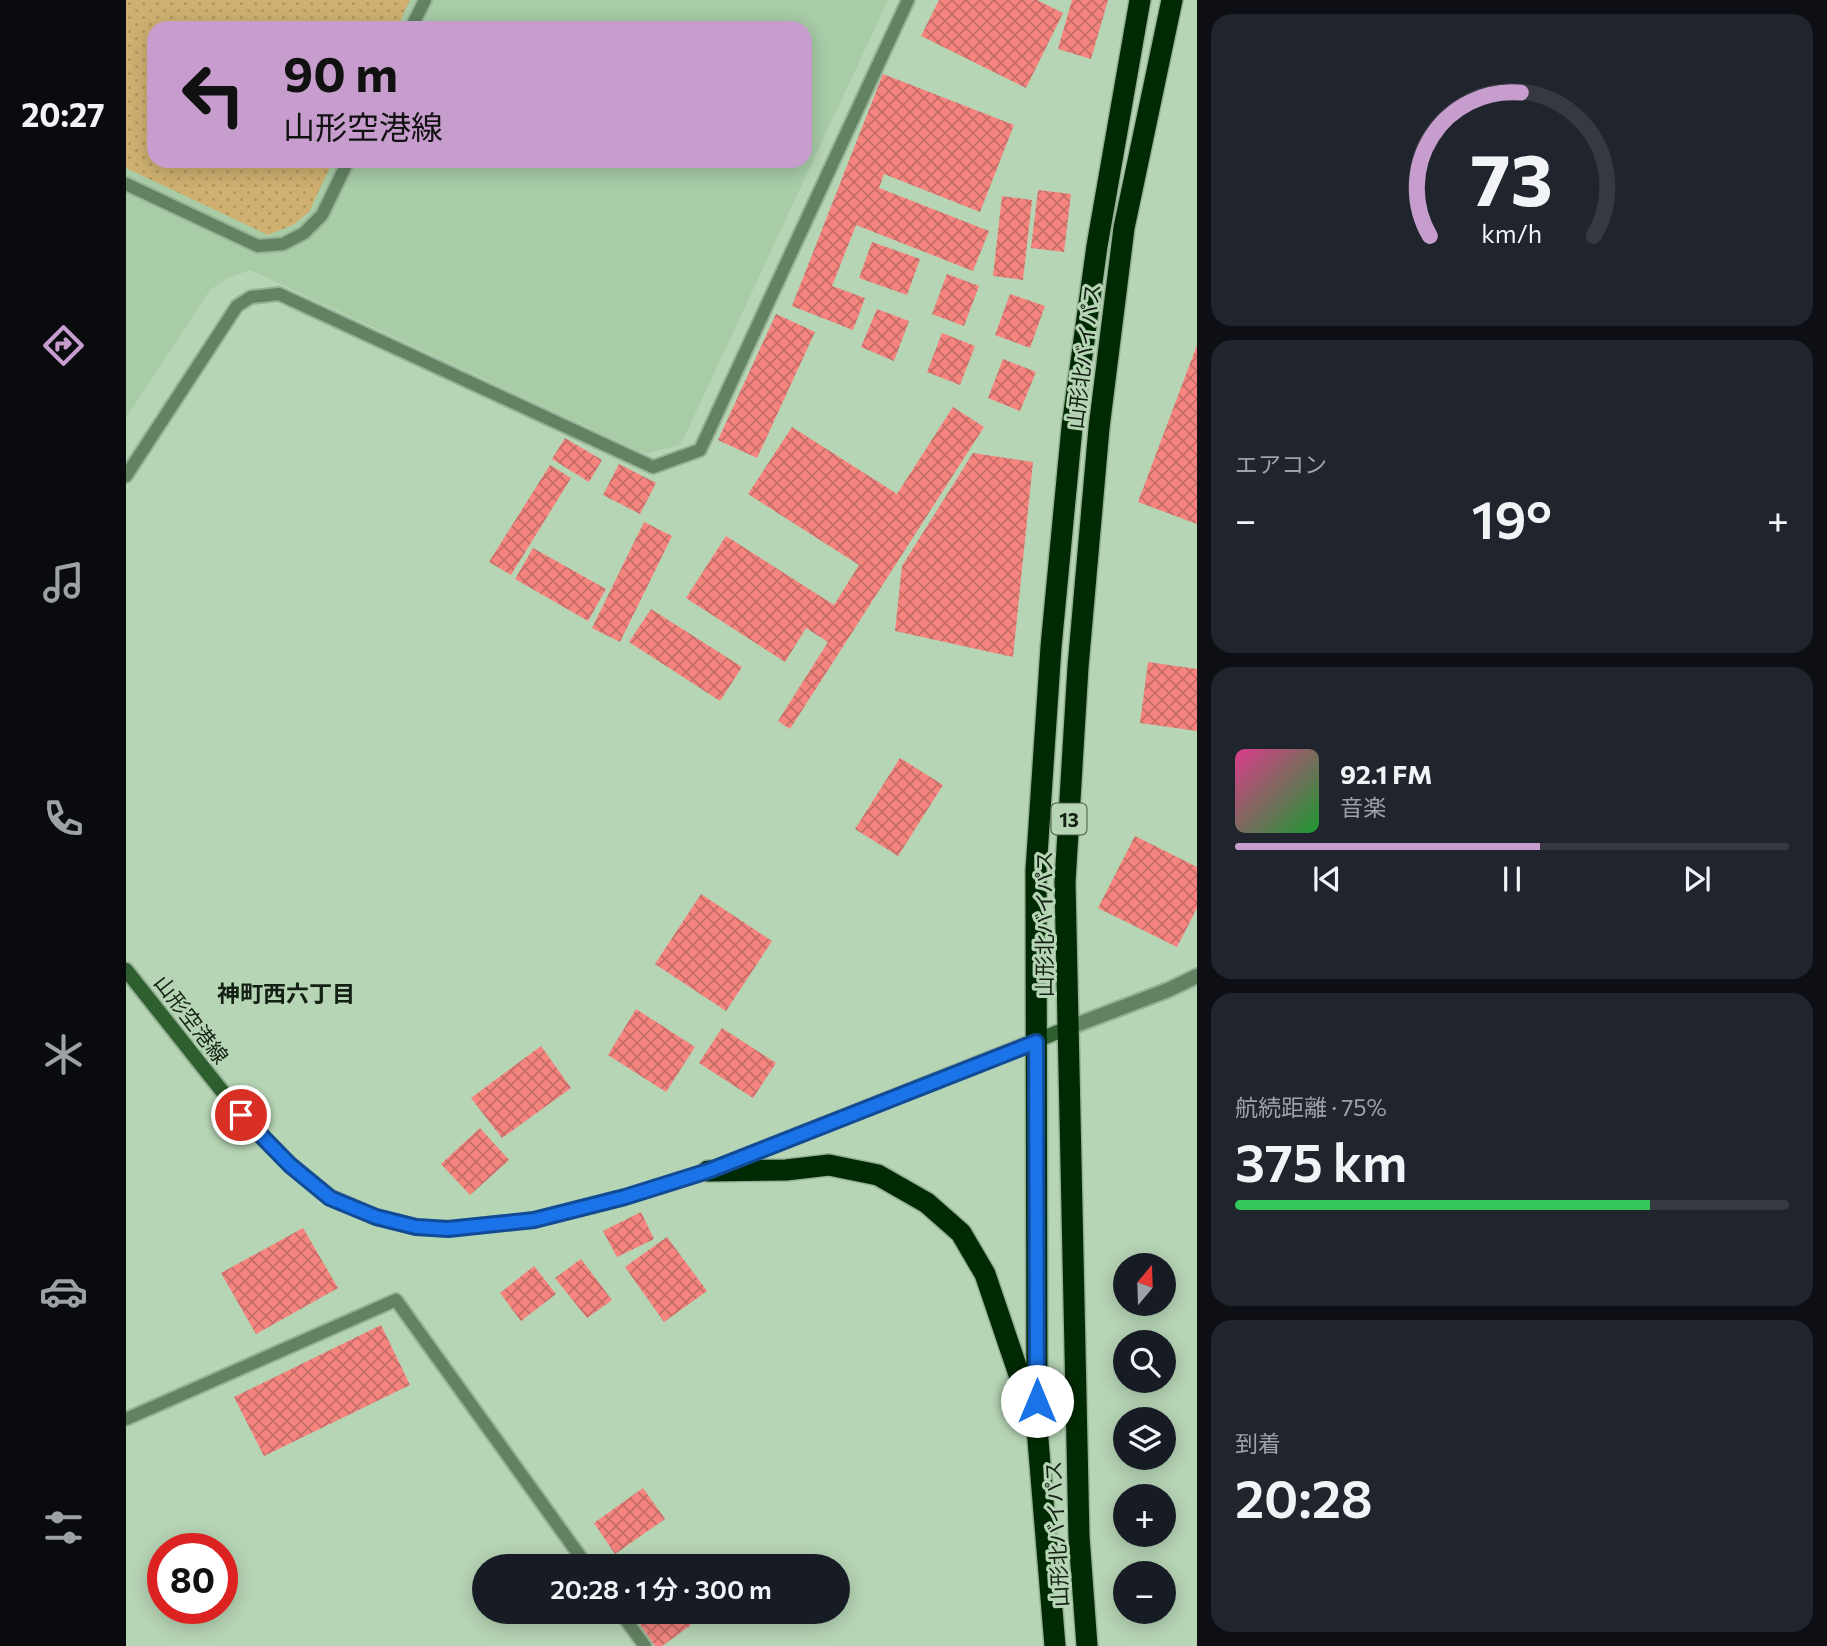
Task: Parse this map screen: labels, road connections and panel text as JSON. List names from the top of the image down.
{
  "streets": {
    "highway": ["山形北バイパス", "13"],
    "main road": ["山形空港線"]
  },
  "crossings": [
    ["山形北バイパス", "山形空港線"]
  ],
  "districts": ["神町西六丁目"],
  "north": "top",
  "page": {
    "tabs": "20:27",
    "turn": ["90 m", "山形空港線"],
    "tile": [
      "エアコン",
      ["航続距離 · 75%", "375 km"],
      ["到着", "20:28"]
    ],
    "heat": ["−", "19°", "+"],
    "song": ["92.1 FM", "音楽"],
    "map_buttons": ["+", "−"],
    "limit": "80",
    "trip": "20:28 · 1 分 · 300 m",
    "gauge": ["73", "km/h"]
  }
}
